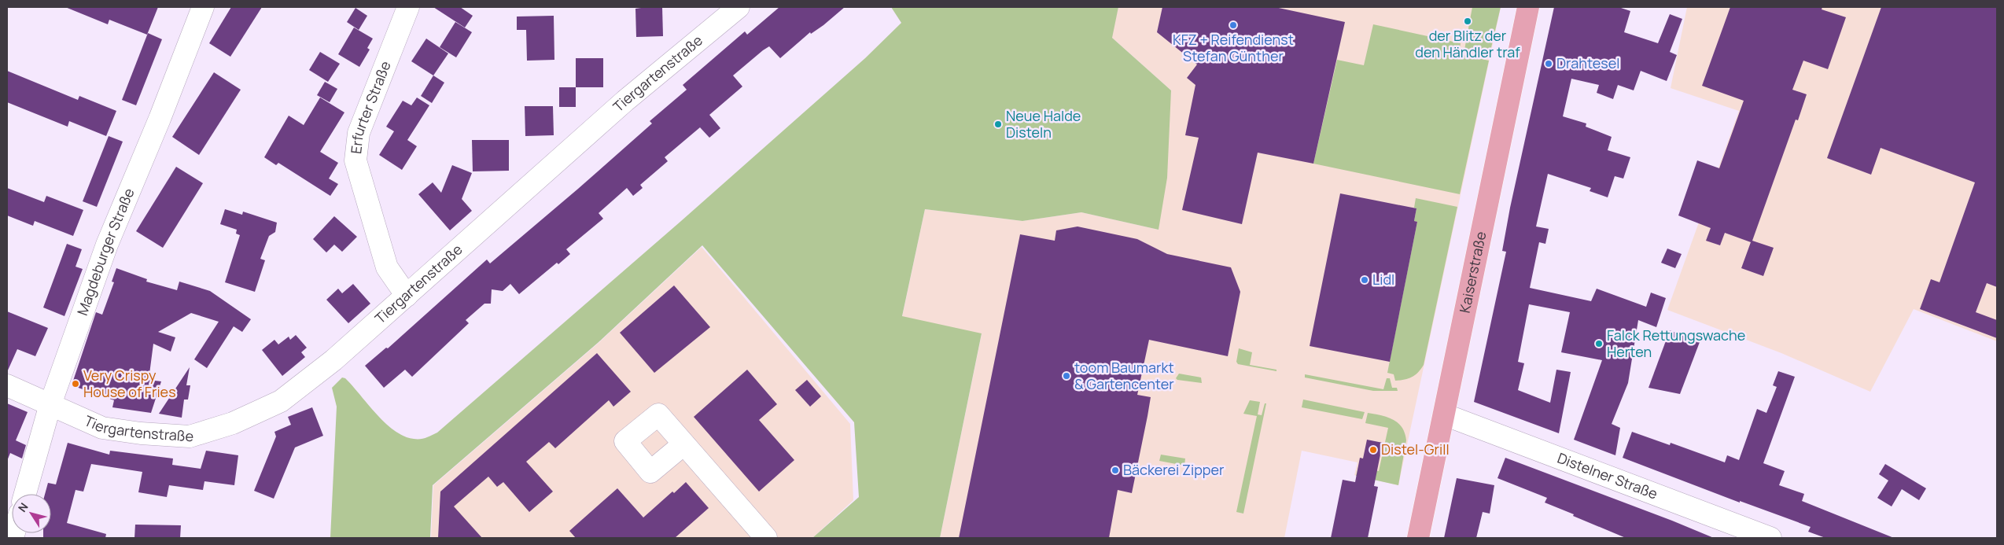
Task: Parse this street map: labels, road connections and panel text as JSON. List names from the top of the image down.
{
  "streets": {
    "main road": ["Kaiserstraße"],
    "street": [
      "Tiergartenstraße",
      "Erfurter Straße",
      "Magdeburger Straße",
      "Distelner Straße"
    ]
  },
  "crossings": [
    ["Tiergartenstraße", "Erfurter Straße"],
    ["Tiergartenstraße", "Magdeburger Straße"],
    ["Kaiserstraße", "Distelner Straße"]
  ],
  "places": [
    "der Blitz der den Händler traf",
    "KFZ + Reifendienst Stefan Günther",
    "Drahtesel",
    "Neue Halde Disteln",
    "Lidl",
    "Falck Rettungswache Herten",
    "toom Baumarkt & Gartencenter",
    "Very Crispy House of Fries",
    "Distel-Grill",
    "Bäckerei Zipper"
  ],
  "north": "top left"
}
